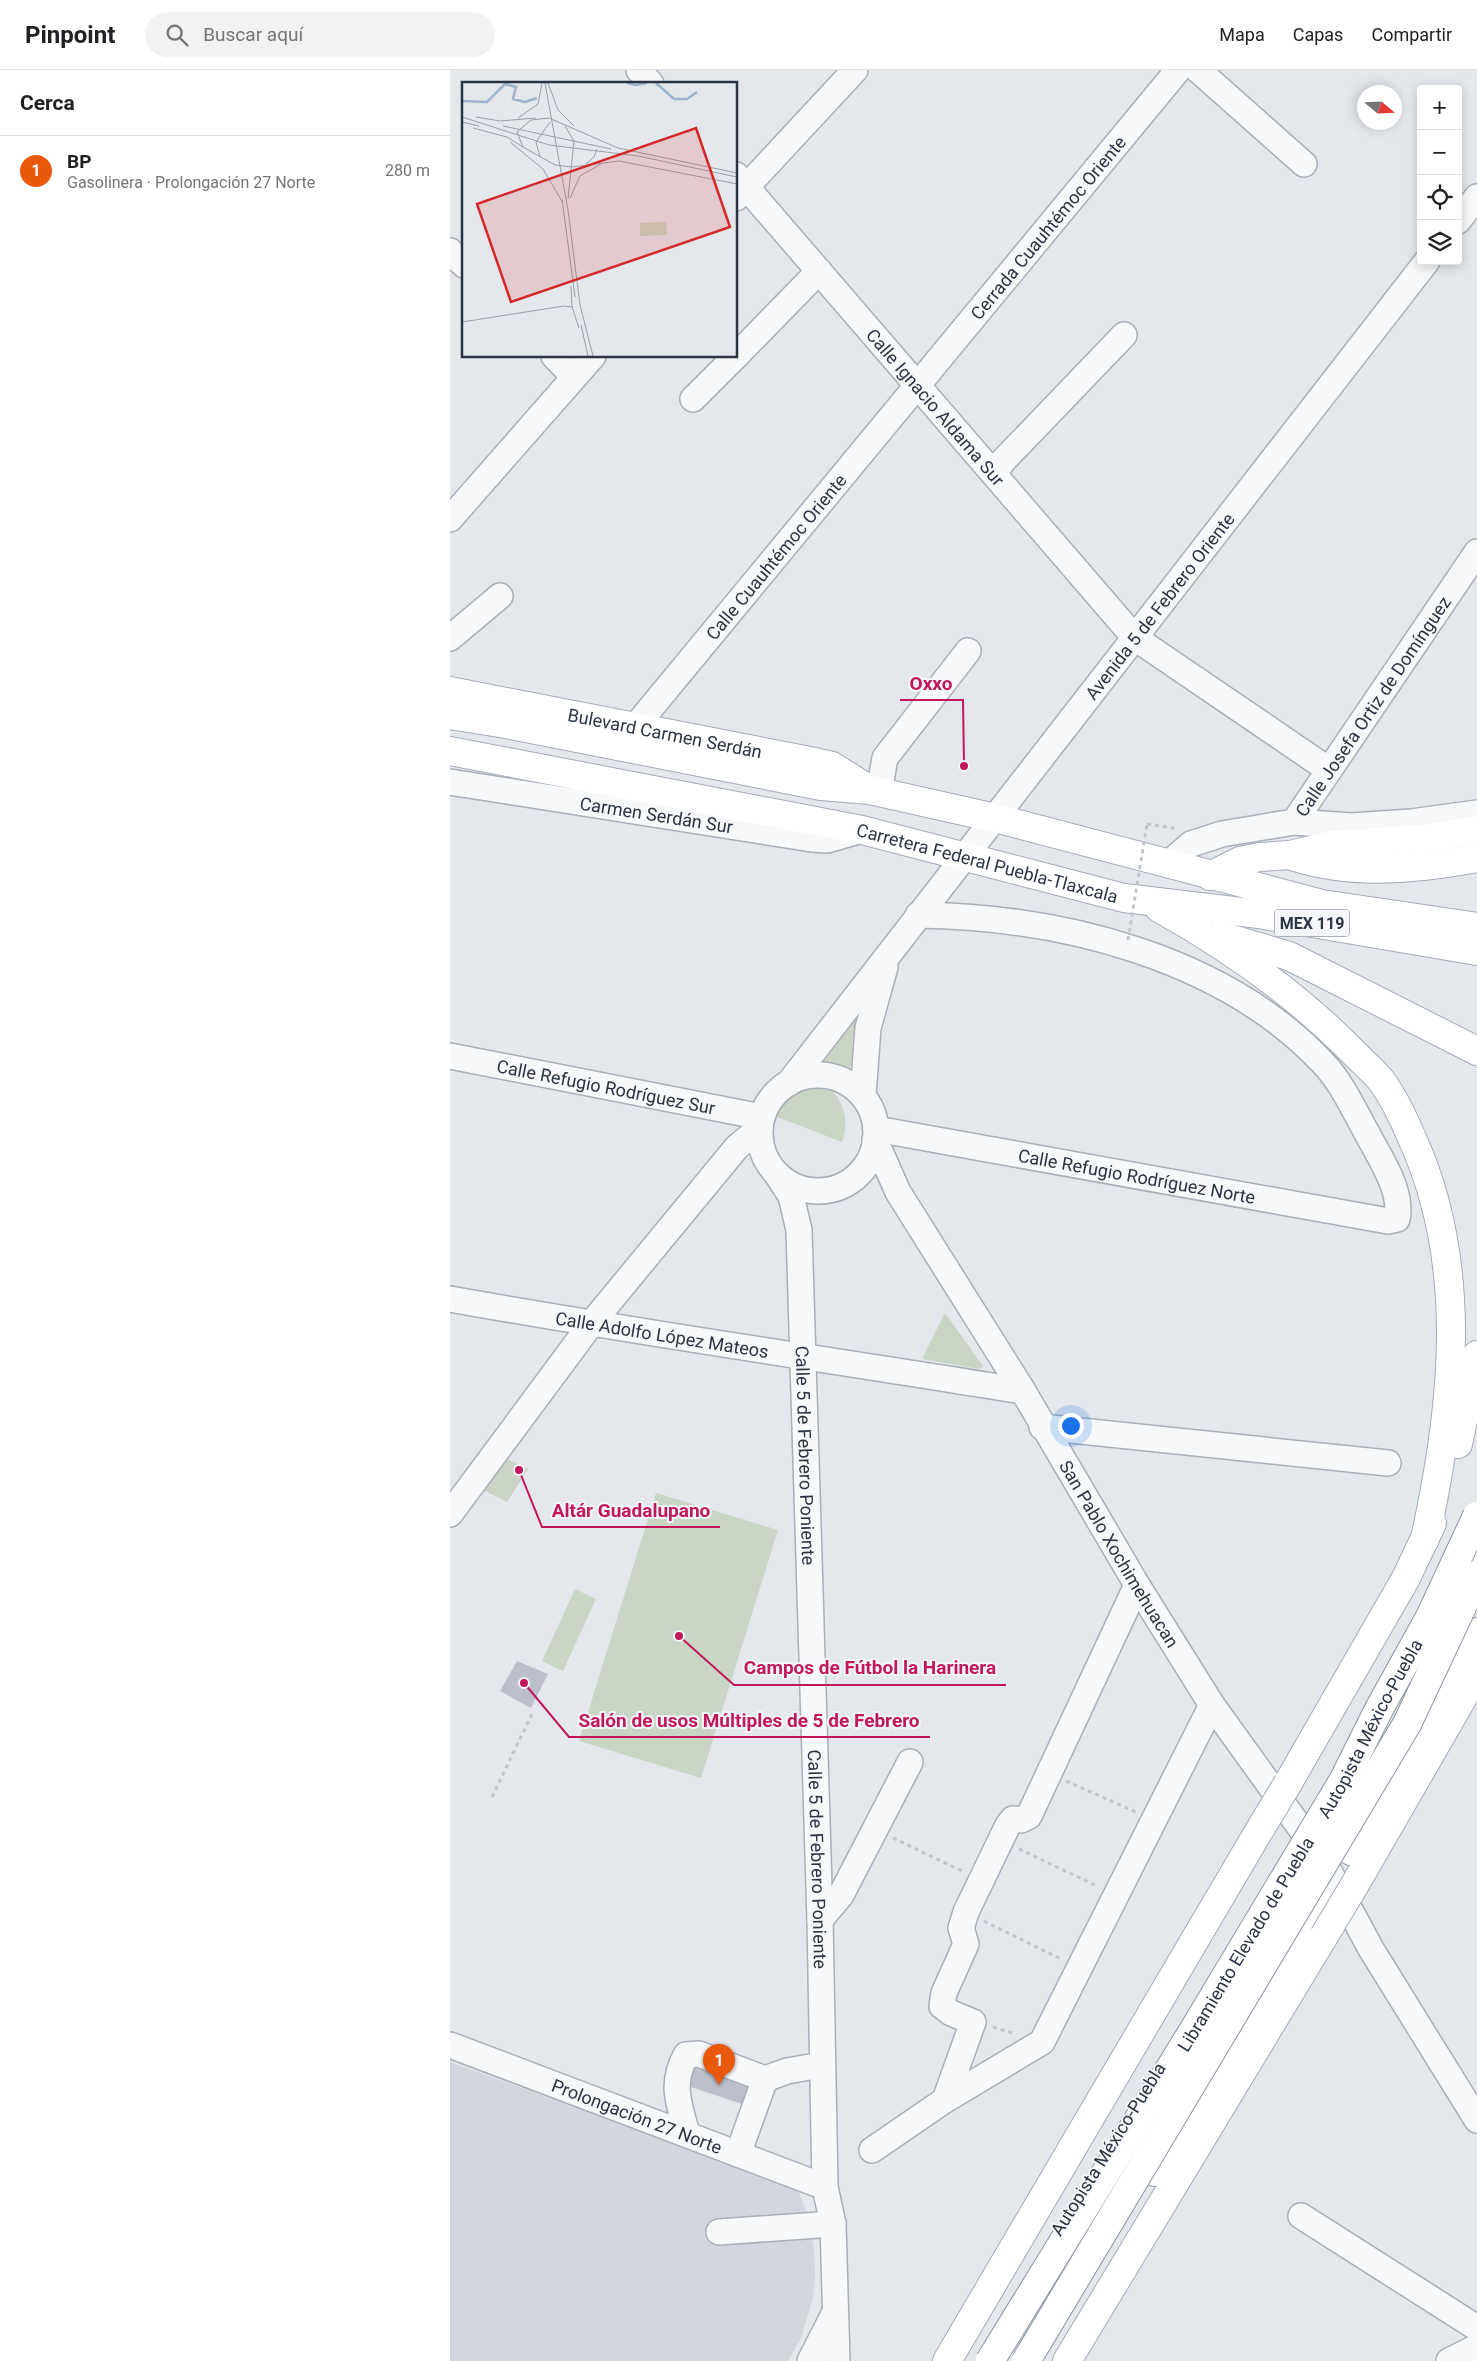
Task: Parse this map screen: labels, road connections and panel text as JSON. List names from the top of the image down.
{
  "streets": {
    "main road": [
      "Bulevard Carmen Serdán",
      "Carretera Federal Puebla-Tlaxcala",
      "MEX 119",
      "Autopista México-Puebla",
      "Libramiento Elevado de Puebla"
    ],
    "street": [
      "Cerrada Cuauhtémoc Oriente",
      "Calle Ignacio Aldama Sur",
      "Calle Cuauhtémoc Oriente",
      "Avenida 5 de Febrero Oriente",
      "Calle Josefa Ortiz de Domínguez",
      "Carmen Serdán Sur",
      "Calle Refugio Rodríguez Sur",
      "Calle Refugio Rodríguez Norte",
      "Calle Adolfo López Mateos",
      "Calle 5 de Febrero Poniente",
      "San Pablo Xochimehuacan",
      "Prolongación 27 Norte"
    ]
  },
  "crossings": [
    ["Cerrada Cuauhtémoc Oriente", "Calle Ignacio Aldama Sur"],
    ["Cerrada Cuauhtémoc Oriente", "Calle Cuauhtémoc Oriente"],
    ["Calle Ignacio Aldama Sur", "Calle Cuauhtémoc Oriente"],
    ["Calle Ignacio Aldama Sur", "Avenida 5 de Febrero Oriente"],
    ["Calle Ignacio Aldama Sur", "Calle Josefa Ortiz de Domínguez"],
    ["Calle Cuauhtémoc Oriente", "Bulevard Carmen Serdán"],
    ["Avenida 5 de Febrero Oriente", "Carretera Federal Puebla-Tlaxcala"],
    ["Avenida 5 de Febrero Oriente", "Calle Refugio Rodríguez Sur"],
    ["Avenida 5 de Febrero Oriente", "Calle Refugio Rodríguez Norte"],
    ["Avenida 5 de Febrero Oriente", "Calle 5 de Febrero Poniente"],
    ["Avenida 5 de Febrero Oriente", "San Pablo Xochimehuacan"],
    ["Carmen Serdán Sur", "Carretera Federal Puebla-Tlaxcala"],
    ["Calle Refugio Rodríguez Sur", "Calle Refugio Rodríguez Norte"],
    ["Calle Refugio Rodríguez Sur", "Calle 5 de Febrero Poniente"],
    ["Calle Refugio Rodríguez Sur", "San Pablo Xochimehuacan"],
    ["Calle Refugio Rodríguez Norte", "Calle 5 de Febrero Poniente"],
    ["Calle Refugio Rodríguez Norte", "San Pablo Xochimehuacan"],
    ["Calle Adolfo López Mateos", "Calle 5 de Febrero Poniente"],
    ["Calle Adolfo López Mateos", "San Pablo Xochimehuacan"],
    ["Calle 5 de Febrero Poniente", "San Pablo Xochimehuacan"],
    ["Calle 5 de Febrero Poniente", "Prolongación 27 Norte"]
  ],
  "places": [
    "Oxxo",
    "Altár Guadalupano",
    "Campos de Fútbol la Harinera",
    "Salón de usos Múltiples de 5 de Febrero"
  ],
  "north": "right",
  "page": {
    "header": "Pinpoint",
    "search": "Buscar aquí",
    "nav": ["Mapa", "Capas", "Compartir"],
    "heading": "Cerca",
    "map_buttons": ["+", "−"],
    "list": [
      {
        "mark": "1",
        "name": "BP",
        "note": "Gasolinera · Prolongación 27 Norte",
        "value": "280 m"
      }
    ],
    "pins": "1"
  }
}
